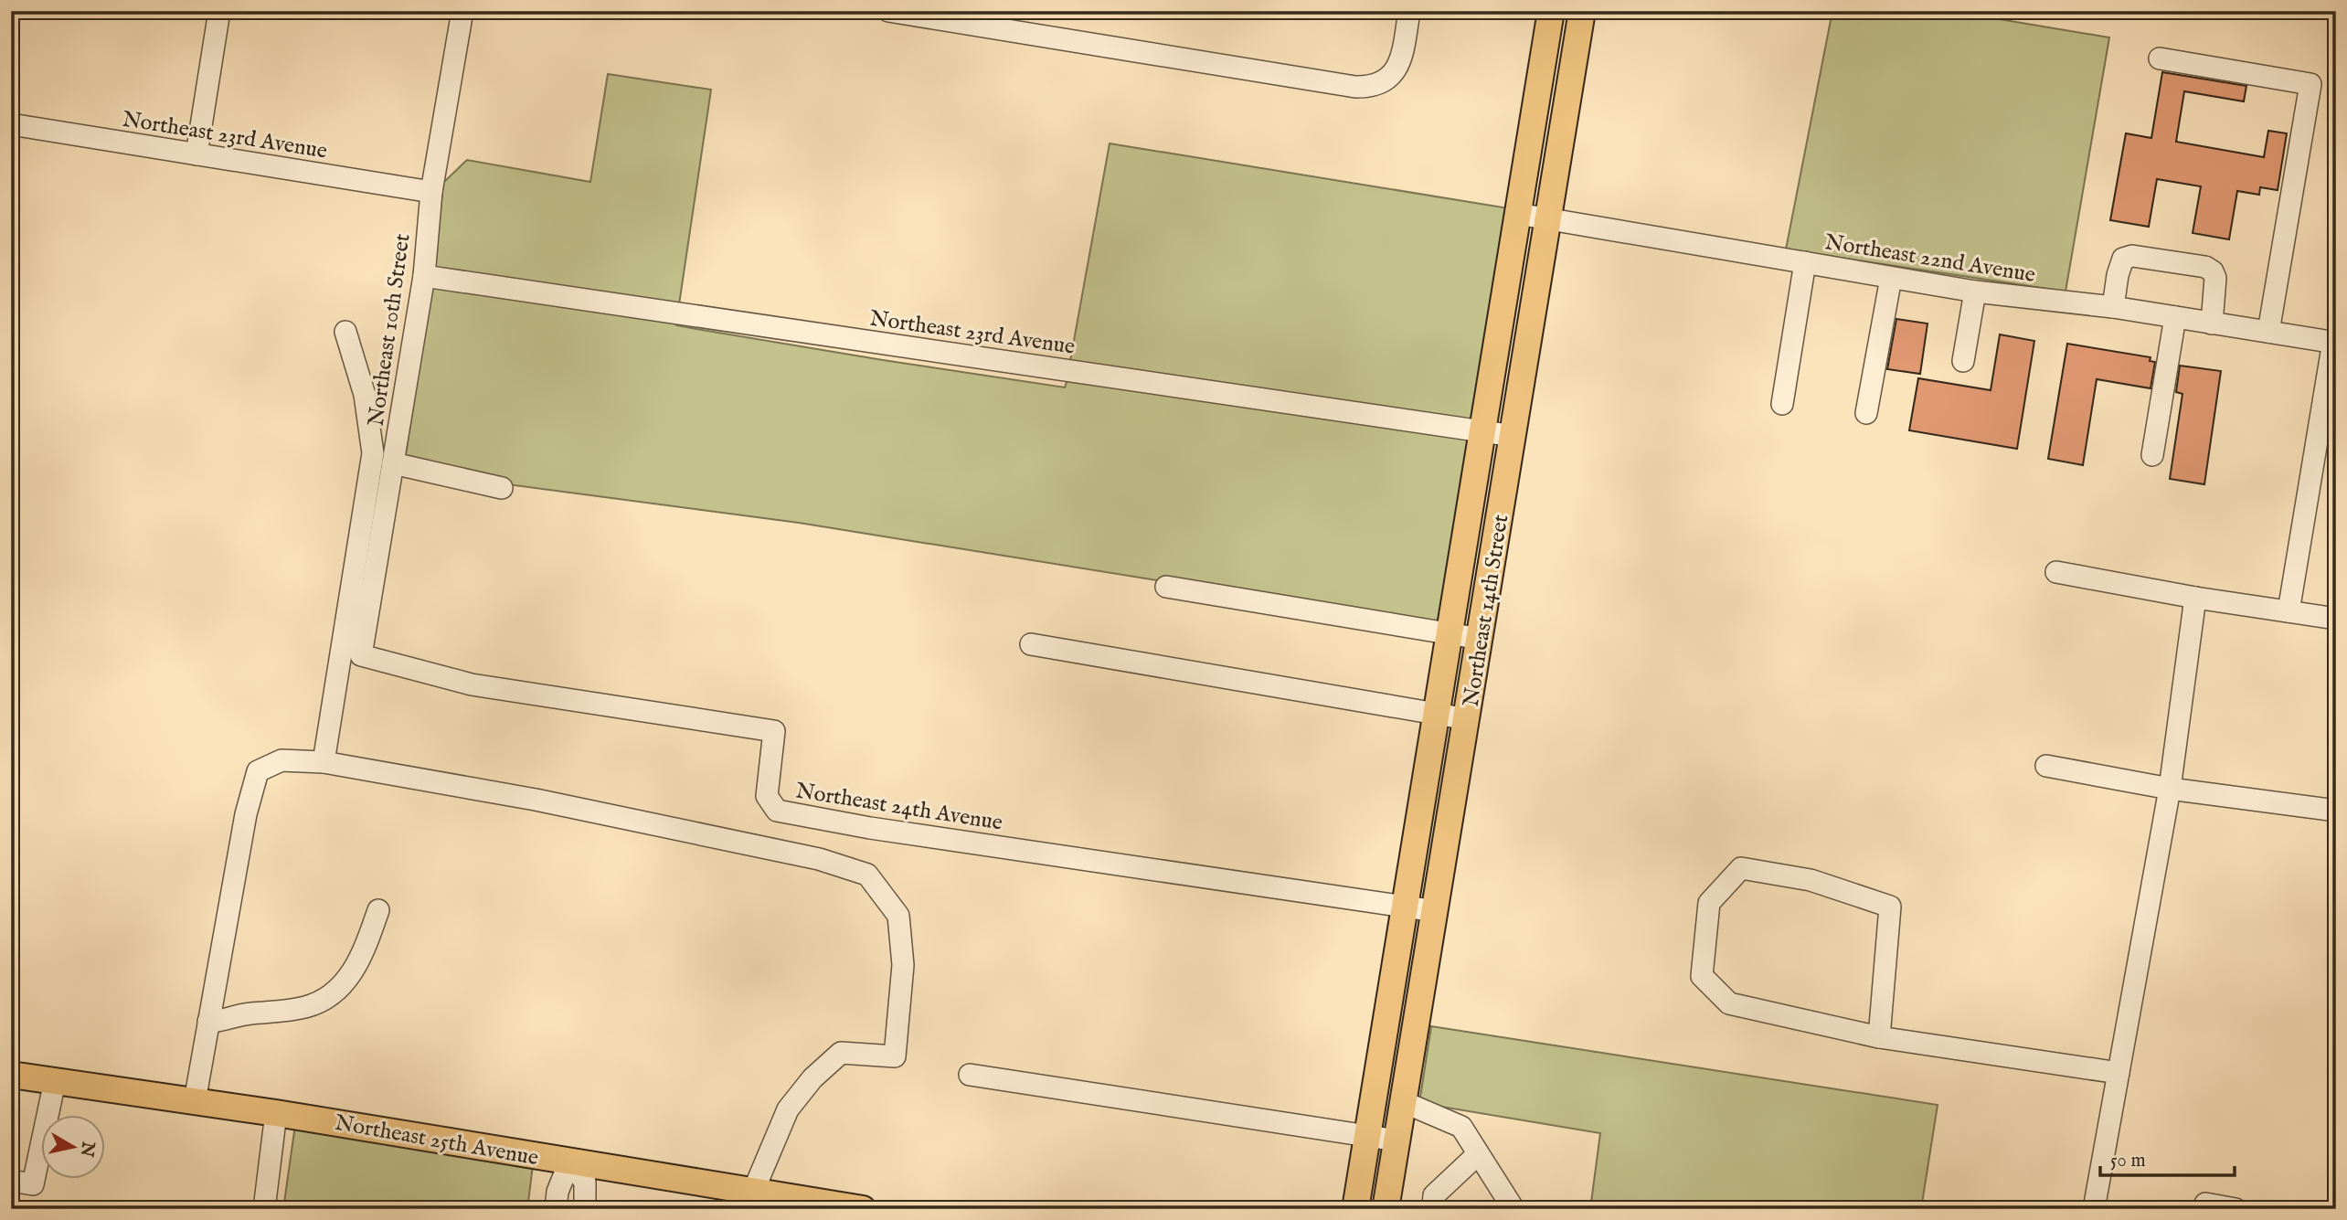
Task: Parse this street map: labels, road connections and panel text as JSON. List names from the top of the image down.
{
  "streets": {
    "main road": ["Northeast 14th Street", "Northeast 25th Avenue"],
    "street": [
      "Northeast 23rd Avenue",
      "Northeast 22nd Avenue",
      "Northeast 10th Street",
      "Northeast 24th Avenue"
    ]
  },
  "crossings": [
    ["Northeast 23rd Avenue", "Northeast 10th Street"],
    ["Northeast 23rd Avenue", "Northeast 14th Street"],
    ["Northeast 22nd Avenue", "Northeast 14th Street"],
    ["Northeast 10th Street", "Northeast 24th Avenue"],
    ["Northeast 14th Street", "Northeast 24th Avenue"]
  ],
  "scale_bar": "50 m",
  "north": "right"
}
